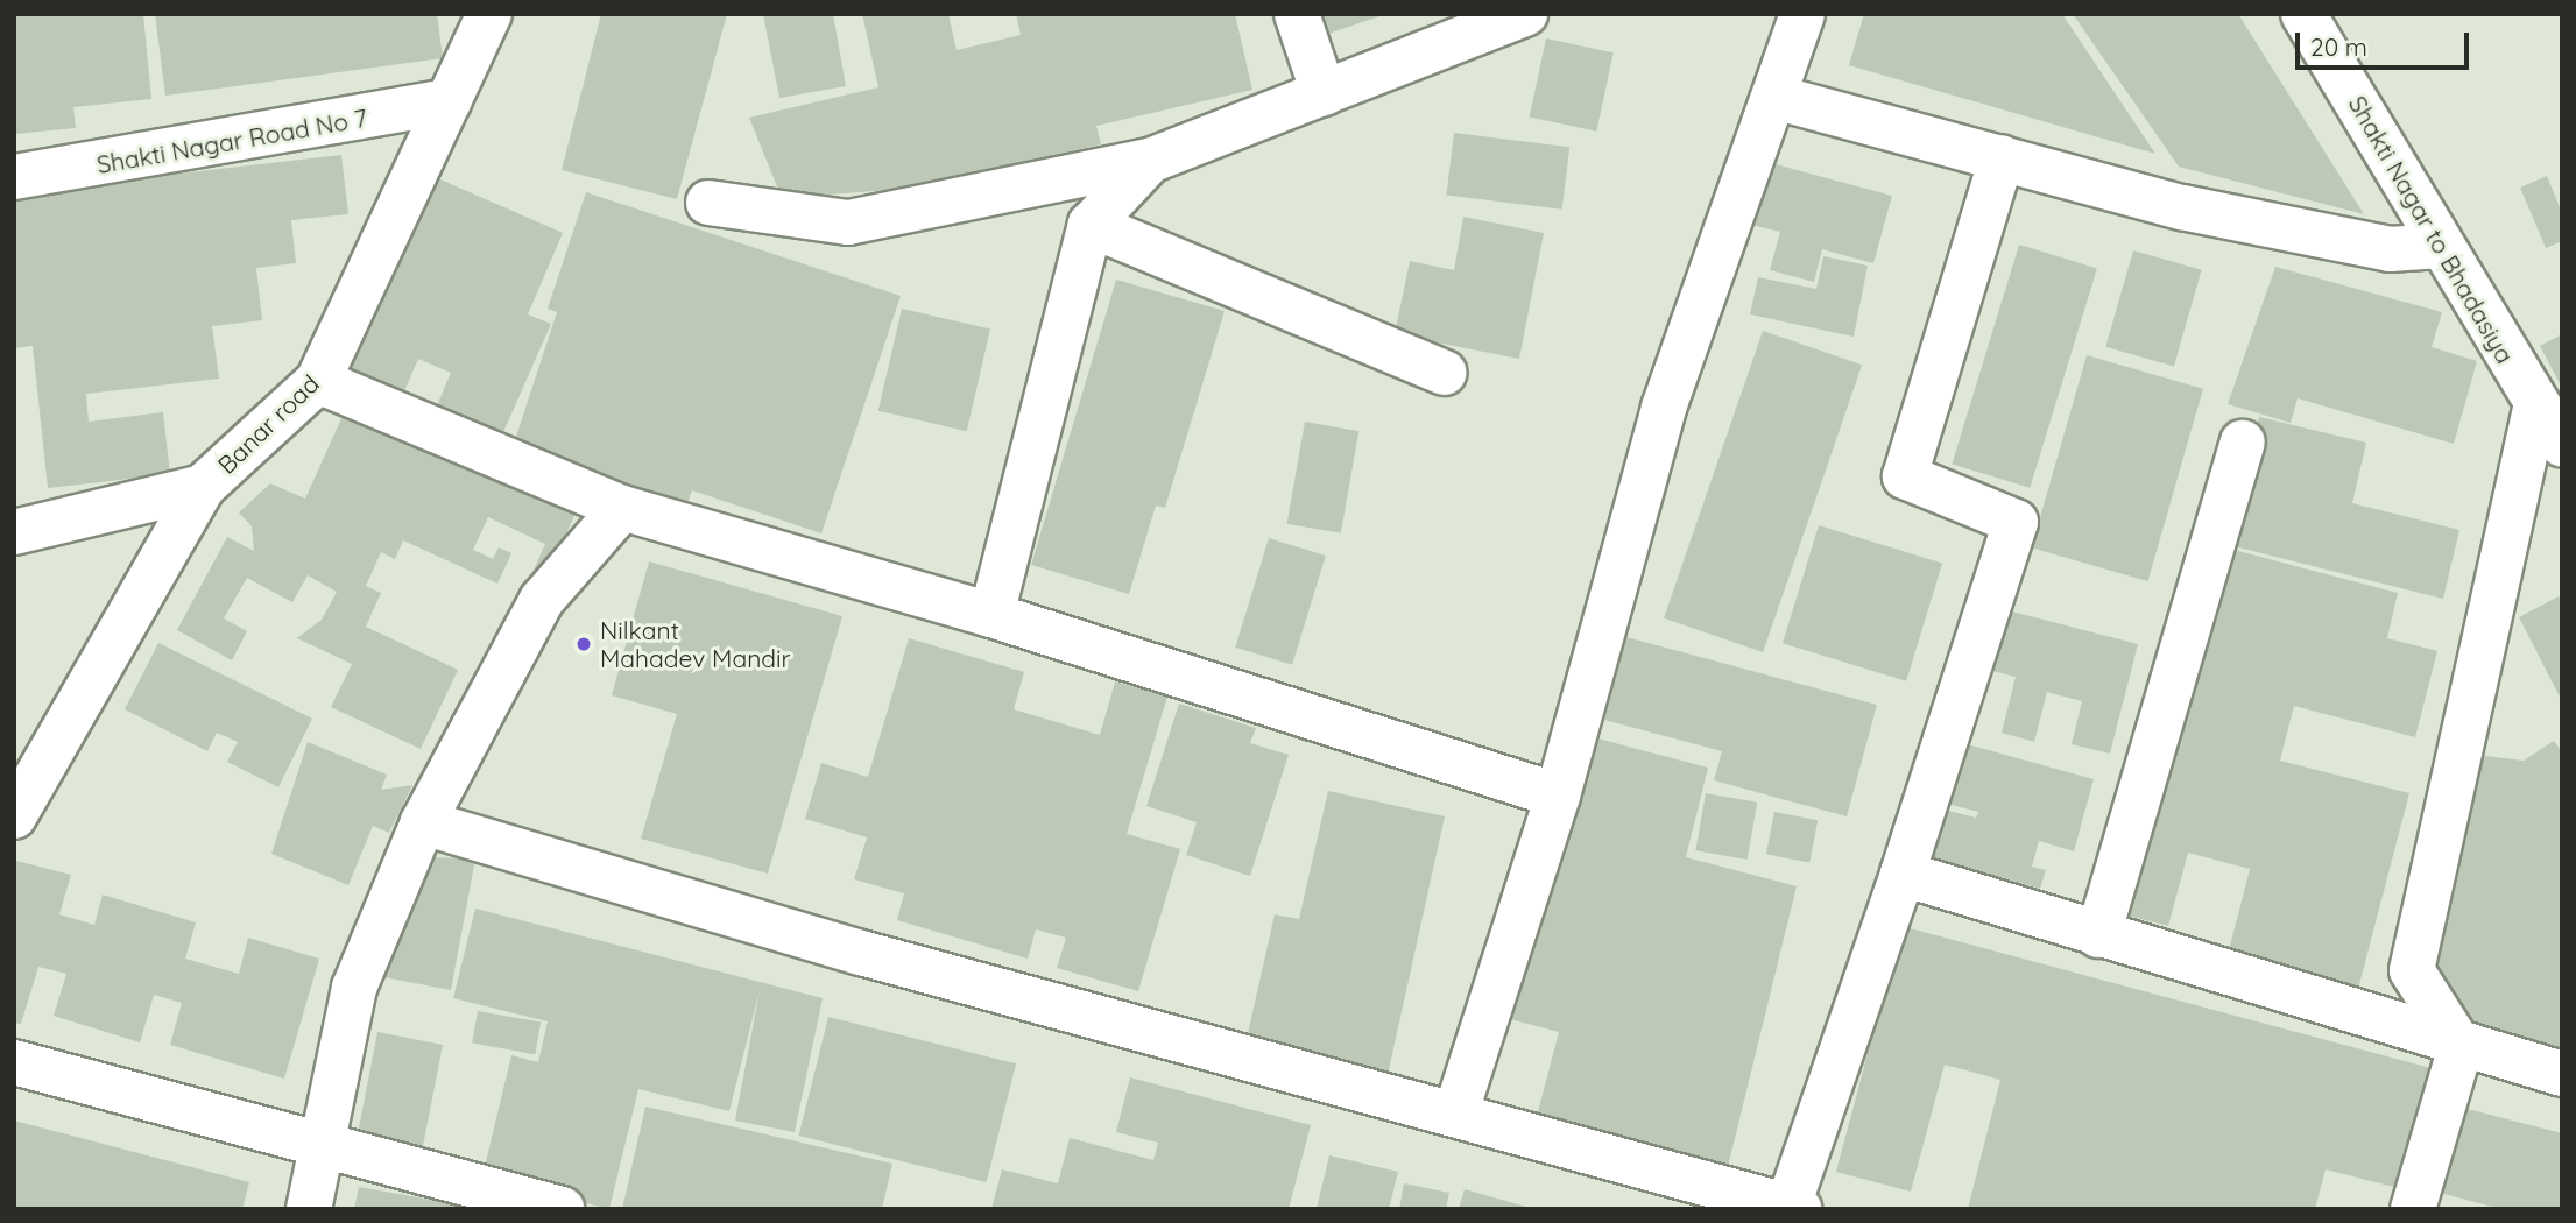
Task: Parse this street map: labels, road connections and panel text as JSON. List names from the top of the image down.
{
  "streets": {
    "street": ["Shakti Nagar Road No 7", "Shakti Nagar to Bhadasiya", "Banar road"]
  },
  "crossings": [
    ["Shakti Nagar Road No 7", "Banar road"]
  ],
  "places": ["Nilkant Mahadev Mandir"],
  "scale_bar": "20 m"
}
